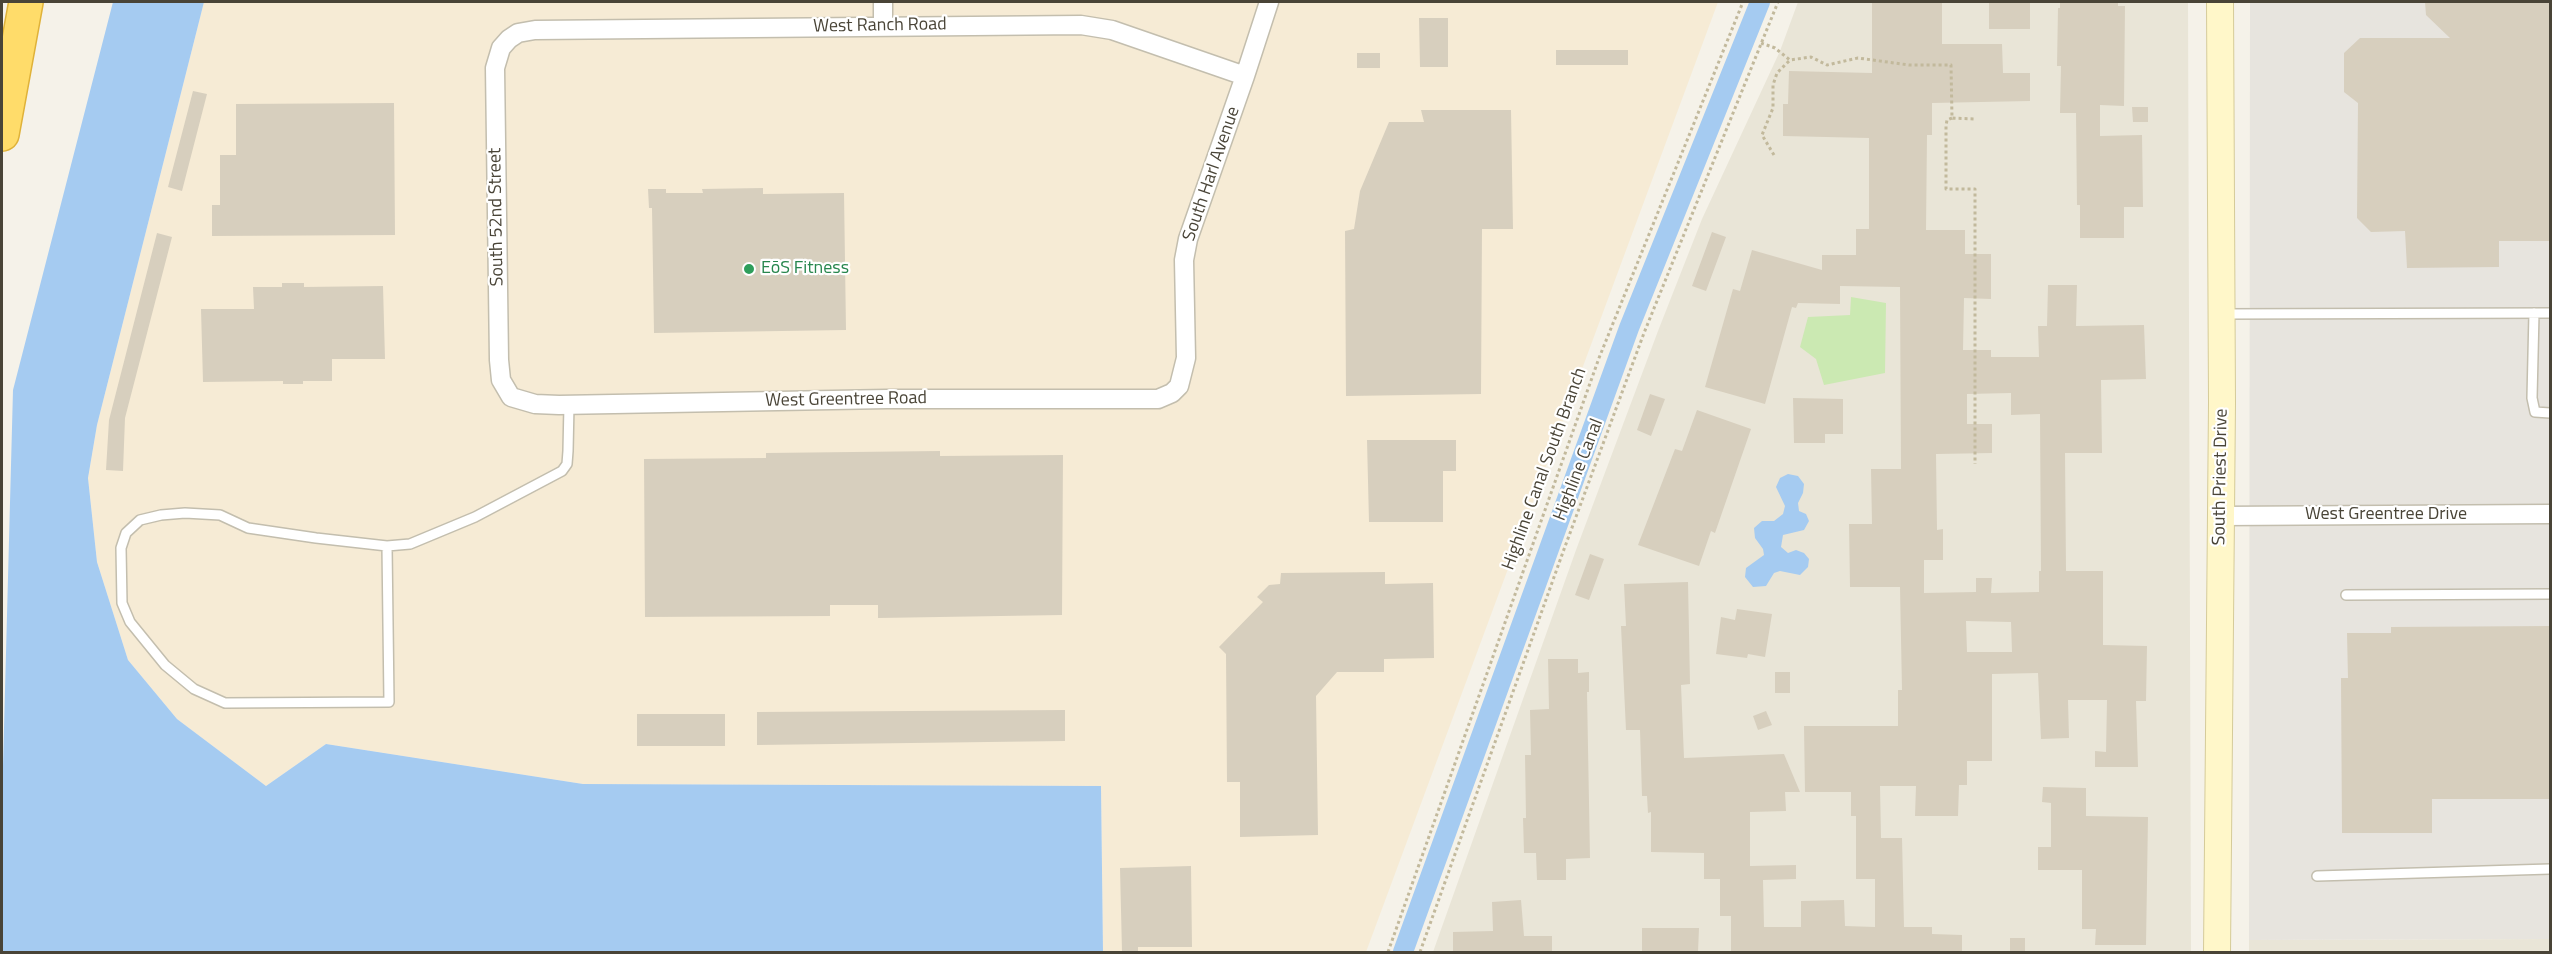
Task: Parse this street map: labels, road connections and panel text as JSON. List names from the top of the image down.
{
  "streets": {
    "main road": ["South Priest Drive"],
    "street": [
      "West Ranch Road",
      "South Harl Avenue",
      "South 52nd Street",
      "West Greentree Road",
      "West Greentree Drive"
    ],
    "path": ["Highline Canal South Branch", "Highline Canal"]
  },
  "crossings": [
    ["West Ranch Road", "South Harl Avenue"],
    ["West Ranch Road", "South 52nd Street"],
    ["South Harl Avenue", "West Greentree Road"],
    ["South 52nd Street", "West Greentree Road"],
    ["South Priest Drive", "West Greentree Drive"]
  ],
  "places": ["EōS Fitness"]
}
